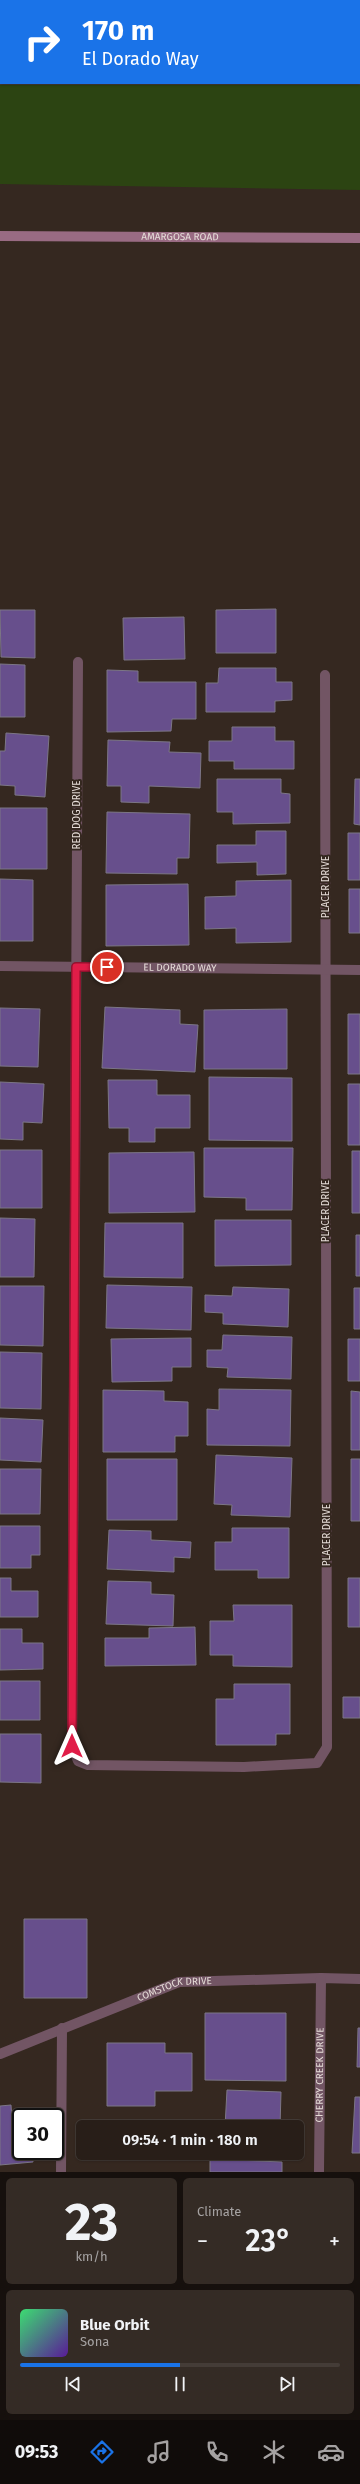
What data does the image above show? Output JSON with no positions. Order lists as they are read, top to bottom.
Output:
{
  "streets": {
    "main road": ["AMARGOSA ROAD"],
    "street": [
      "RED DOG DRIVE",
      "PLACER DRIVE",
      "EL DORADO WAY",
      "COMSTOCK DRIVE",
      "CHERRY CREEK DRIVE"
    ]
  },
  "crossings": [
    ["RED DOG DRIVE", "PLACER DRIVE"],
    ["RED DOG DRIVE", "EL DORADO WAY"],
    ["PLACER DRIVE", "EL DORADO WAY"],
    ["COMSTOCK DRIVE", "CHERRY CREEK DRIVE"]
  ],
  "page": {
    "turn": ["170 m", "El Dorado Way"],
    "limit": "30",
    "trip": "09:54 · 1 min · 180 m",
    "tile": [
      ["23", "km/h"],
      "Climate"
    ],
    "heat": ["−", "23°", "+"],
    "song": ["Blue Orbit", "Sona"],
    "tabs": "09:53"
  }
}
